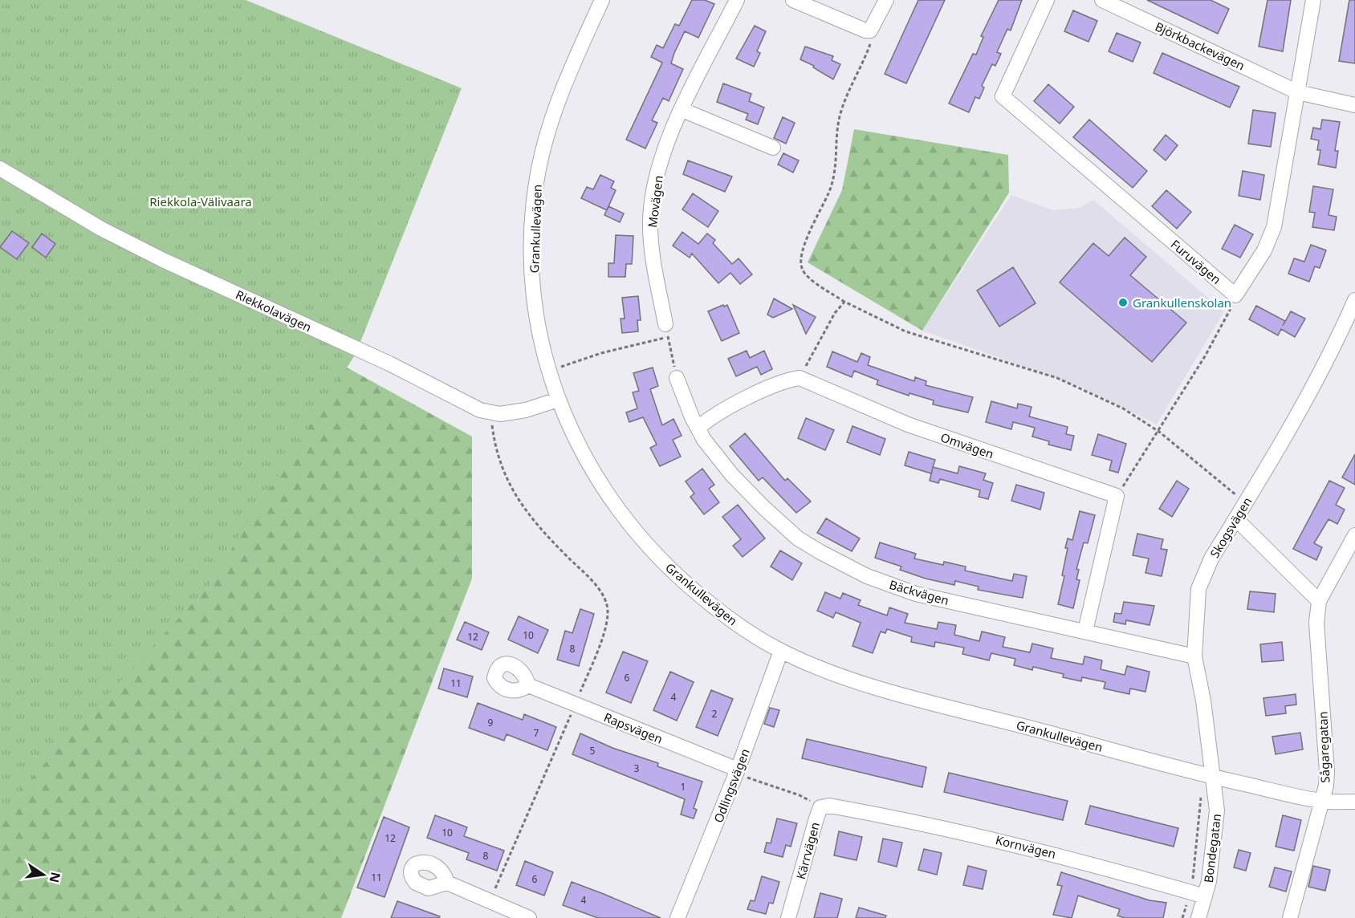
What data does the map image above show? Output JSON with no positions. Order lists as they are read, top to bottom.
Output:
{
  "streets": {
    "street": [
      "Björkbackevägen",
      "Movägen",
      "Grankullevägen",
      "Furuvägen",
      "Riekkolavägen",
      "Omvägen",
      "Skogsvägen",
      "Bäckvägen",
      "Rapsvägen",
      "Sågaregatan",
      "Odlingsvägen",
      "Kornvägen",
      "Bondegatan",
      "Kärrvägen"
    ]
  },
  "crossings": [
    ["Grankullevägen", "Riekkolavägen"],
    ["Grankullevägen", "Skogsvägen"],
    ["Grankullevägen", "Sågaregatan"],
    ["Grankullevägen", "Odlingsvägen"],
    ["Grankullevägen", "Bondegatan"],
    ["Skogsvägen", "Bäckvägen"],
    ["Skogsvägen", "Bondegatan"],
    ["Rapsvägen", "Odlingsvägen"],
    ["Kornvägen", "Bondegatan"],
    ["Kornvägen", "Kärrvägen"]
  ],
  "parks": ["Riekkola-Välivaara"],
  "places": ["Grankullenskolan"],
  "house_numbers": [
    "10",
    "12",
    "8",
    "6",
    "11",
    "4",
    "2",
    "9",
    "7",
    "5",
    "3",
    "1",
    "10",
    "12",
    "8",
    "11",
    "6",
    "4"
  ],
  "north": "right"
}
